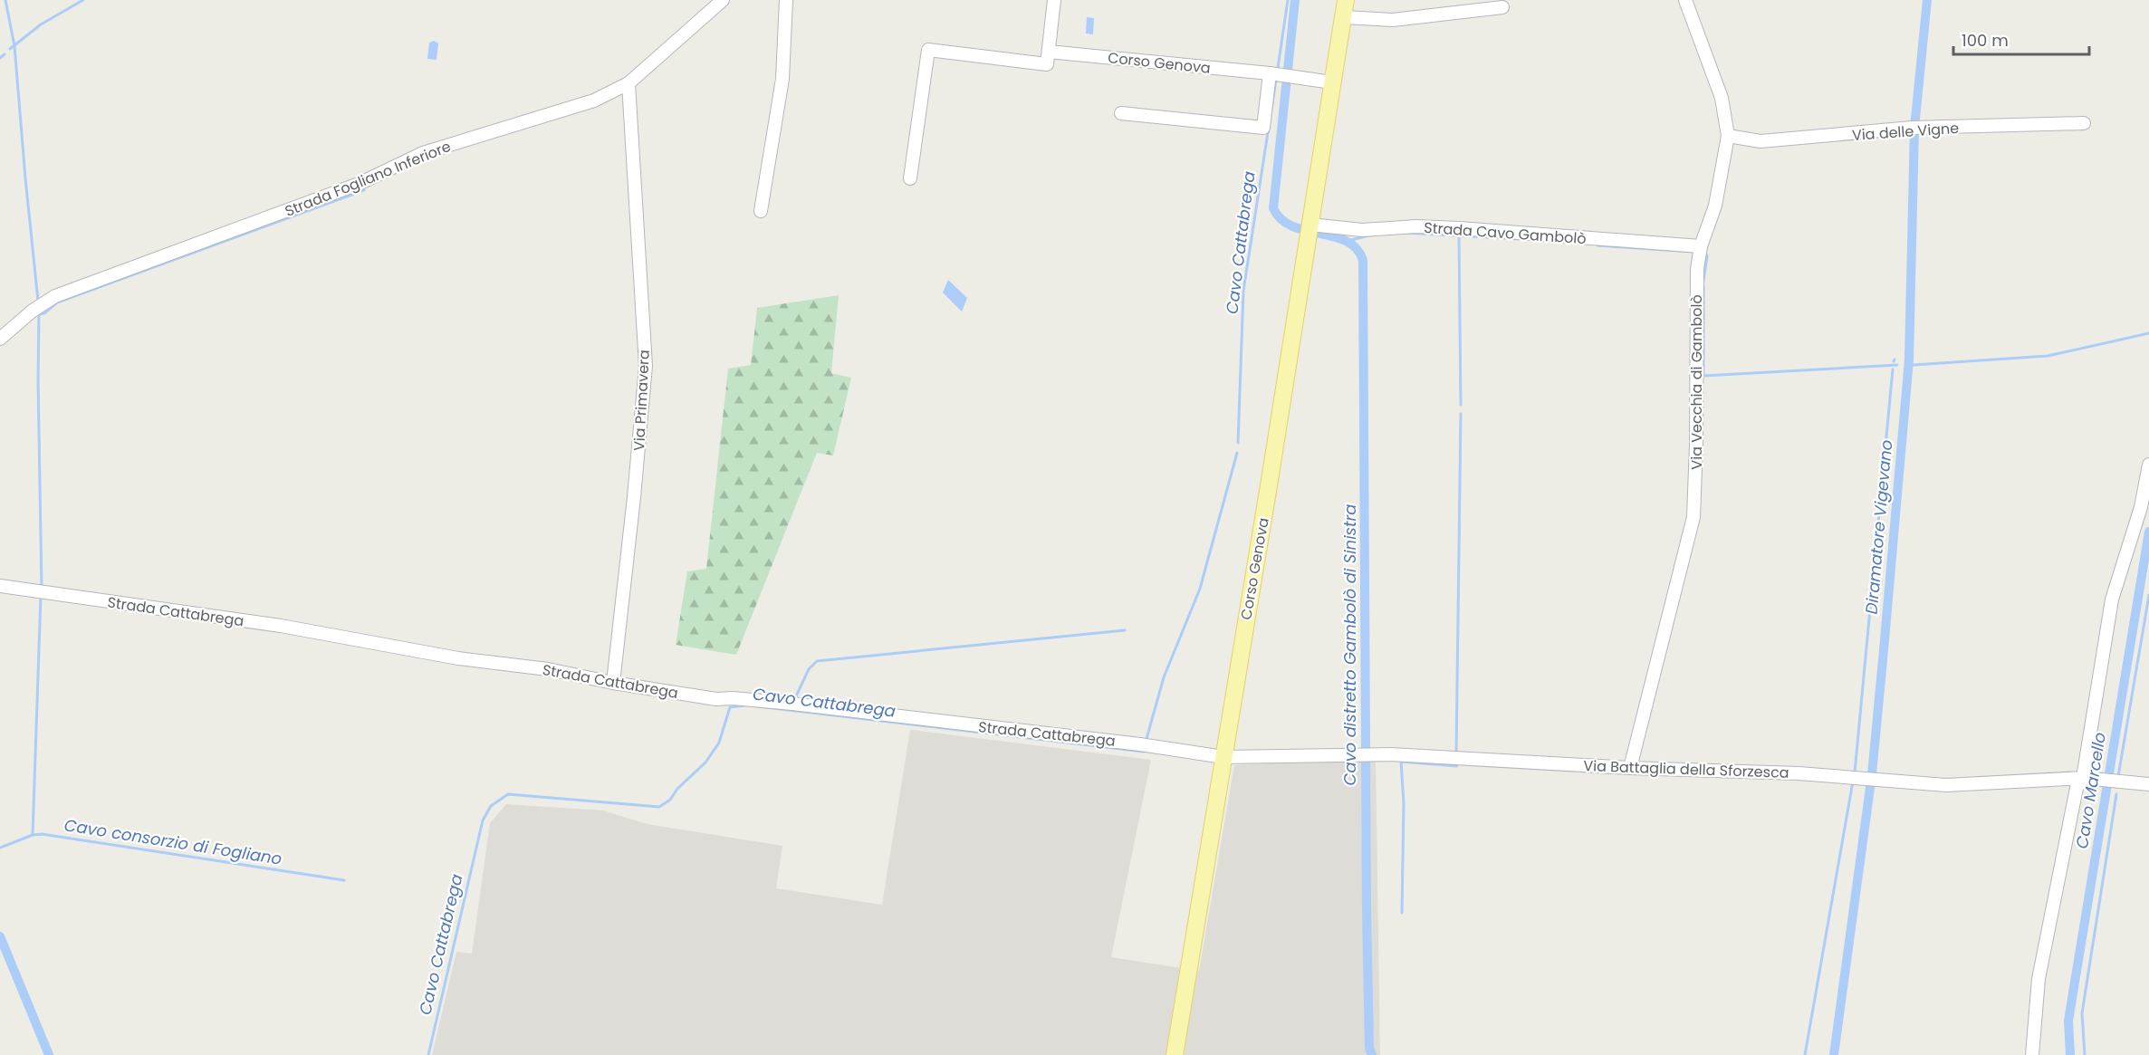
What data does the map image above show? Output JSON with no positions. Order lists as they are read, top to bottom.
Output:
{
  "streets": {
    "main road": ["Corso Genova"],
    "street": [
      "Via delle Vigne",
      "Strada Fogliano Inferiore",
      "Strada Cavo Gambolò",
      "Via Vecchia di Gambolò",
      "Via Primavera",
      "Strada Cattabrega",
      "Via Battaglia della Sforzesca"
    ]
  },
  "crossings": [
    ["Corso Genova", "Strada Cavo Gambolò"],
    ["Corso Genova", "Strada Cattabrega"],
    ["Corso Genova", "Via Battaglia della Sforzesca"],
    ["Via delle Vigne", "Via Vecchia di Gambolò"],
    ["Strada Fogliano Inferiore", "Via Primavera"],
    ["Strada Cavo Gambolò", "Via Vecchia di Gambolò"],
    ["Via Vecchia di Gambolò", "Via Battaglia della Sforzesca"],
    ["Via Primavera", "Strada Cattabrega"],
    ["Strada Cattabrega", "Via Battaglia della Sforzesca"]
  ],
  "water": [
    "Cavo Cattabrega",
    "Diramatore Vigevano",
    "Cavo distretto Gambolò di Sinistra",
    "Cavo Marcello",
    "Cavo consorzio di Fogliano"
  ],
  "scale_bar": "100 m"
}
